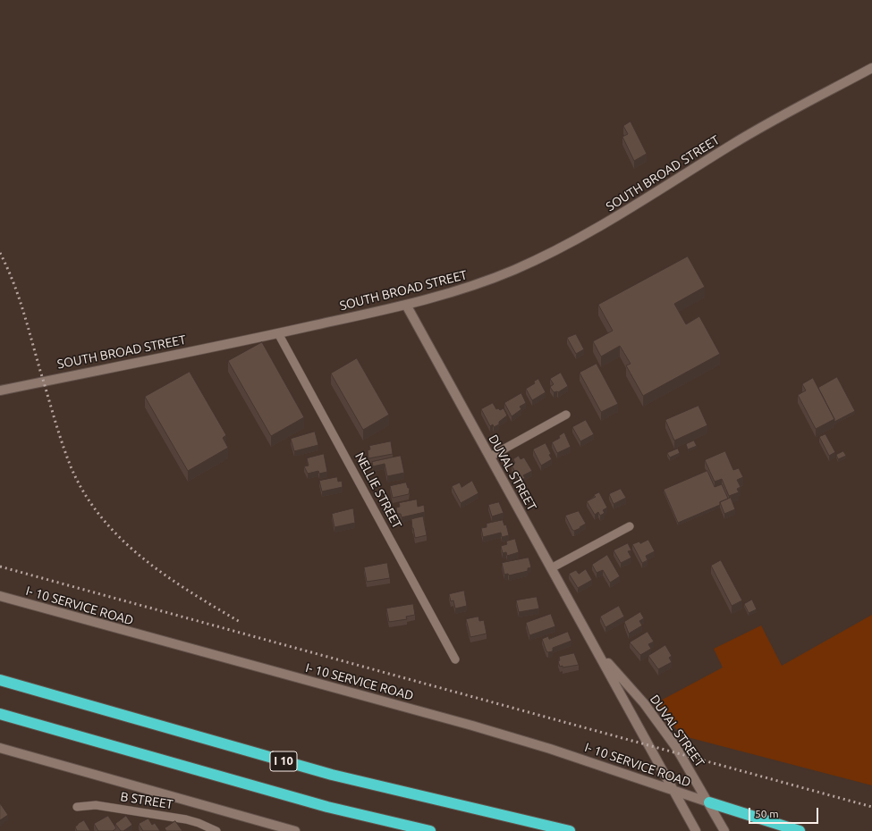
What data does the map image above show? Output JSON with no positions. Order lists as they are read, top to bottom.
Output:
{
  "streets": {
    "highway": ["I 10"],
    "street": [
      "SOUTH BROAD STREET",
      "DUVAL STREET",
      "NELLIE STREET",
      "I- 10 SERVICE ROAD",
      "B STREET"
    ]
  },
  "crossings": [
    ["SOUTH BROAD STREET", "DUVAL STREET"],
    ["SOUTH BROAD STREET", "NELLIE STREET"],
    ["DUVAL STREET", "I- 10 SERVICE ROAD"]
  ],
  "scale_bar": "50 m"
}
